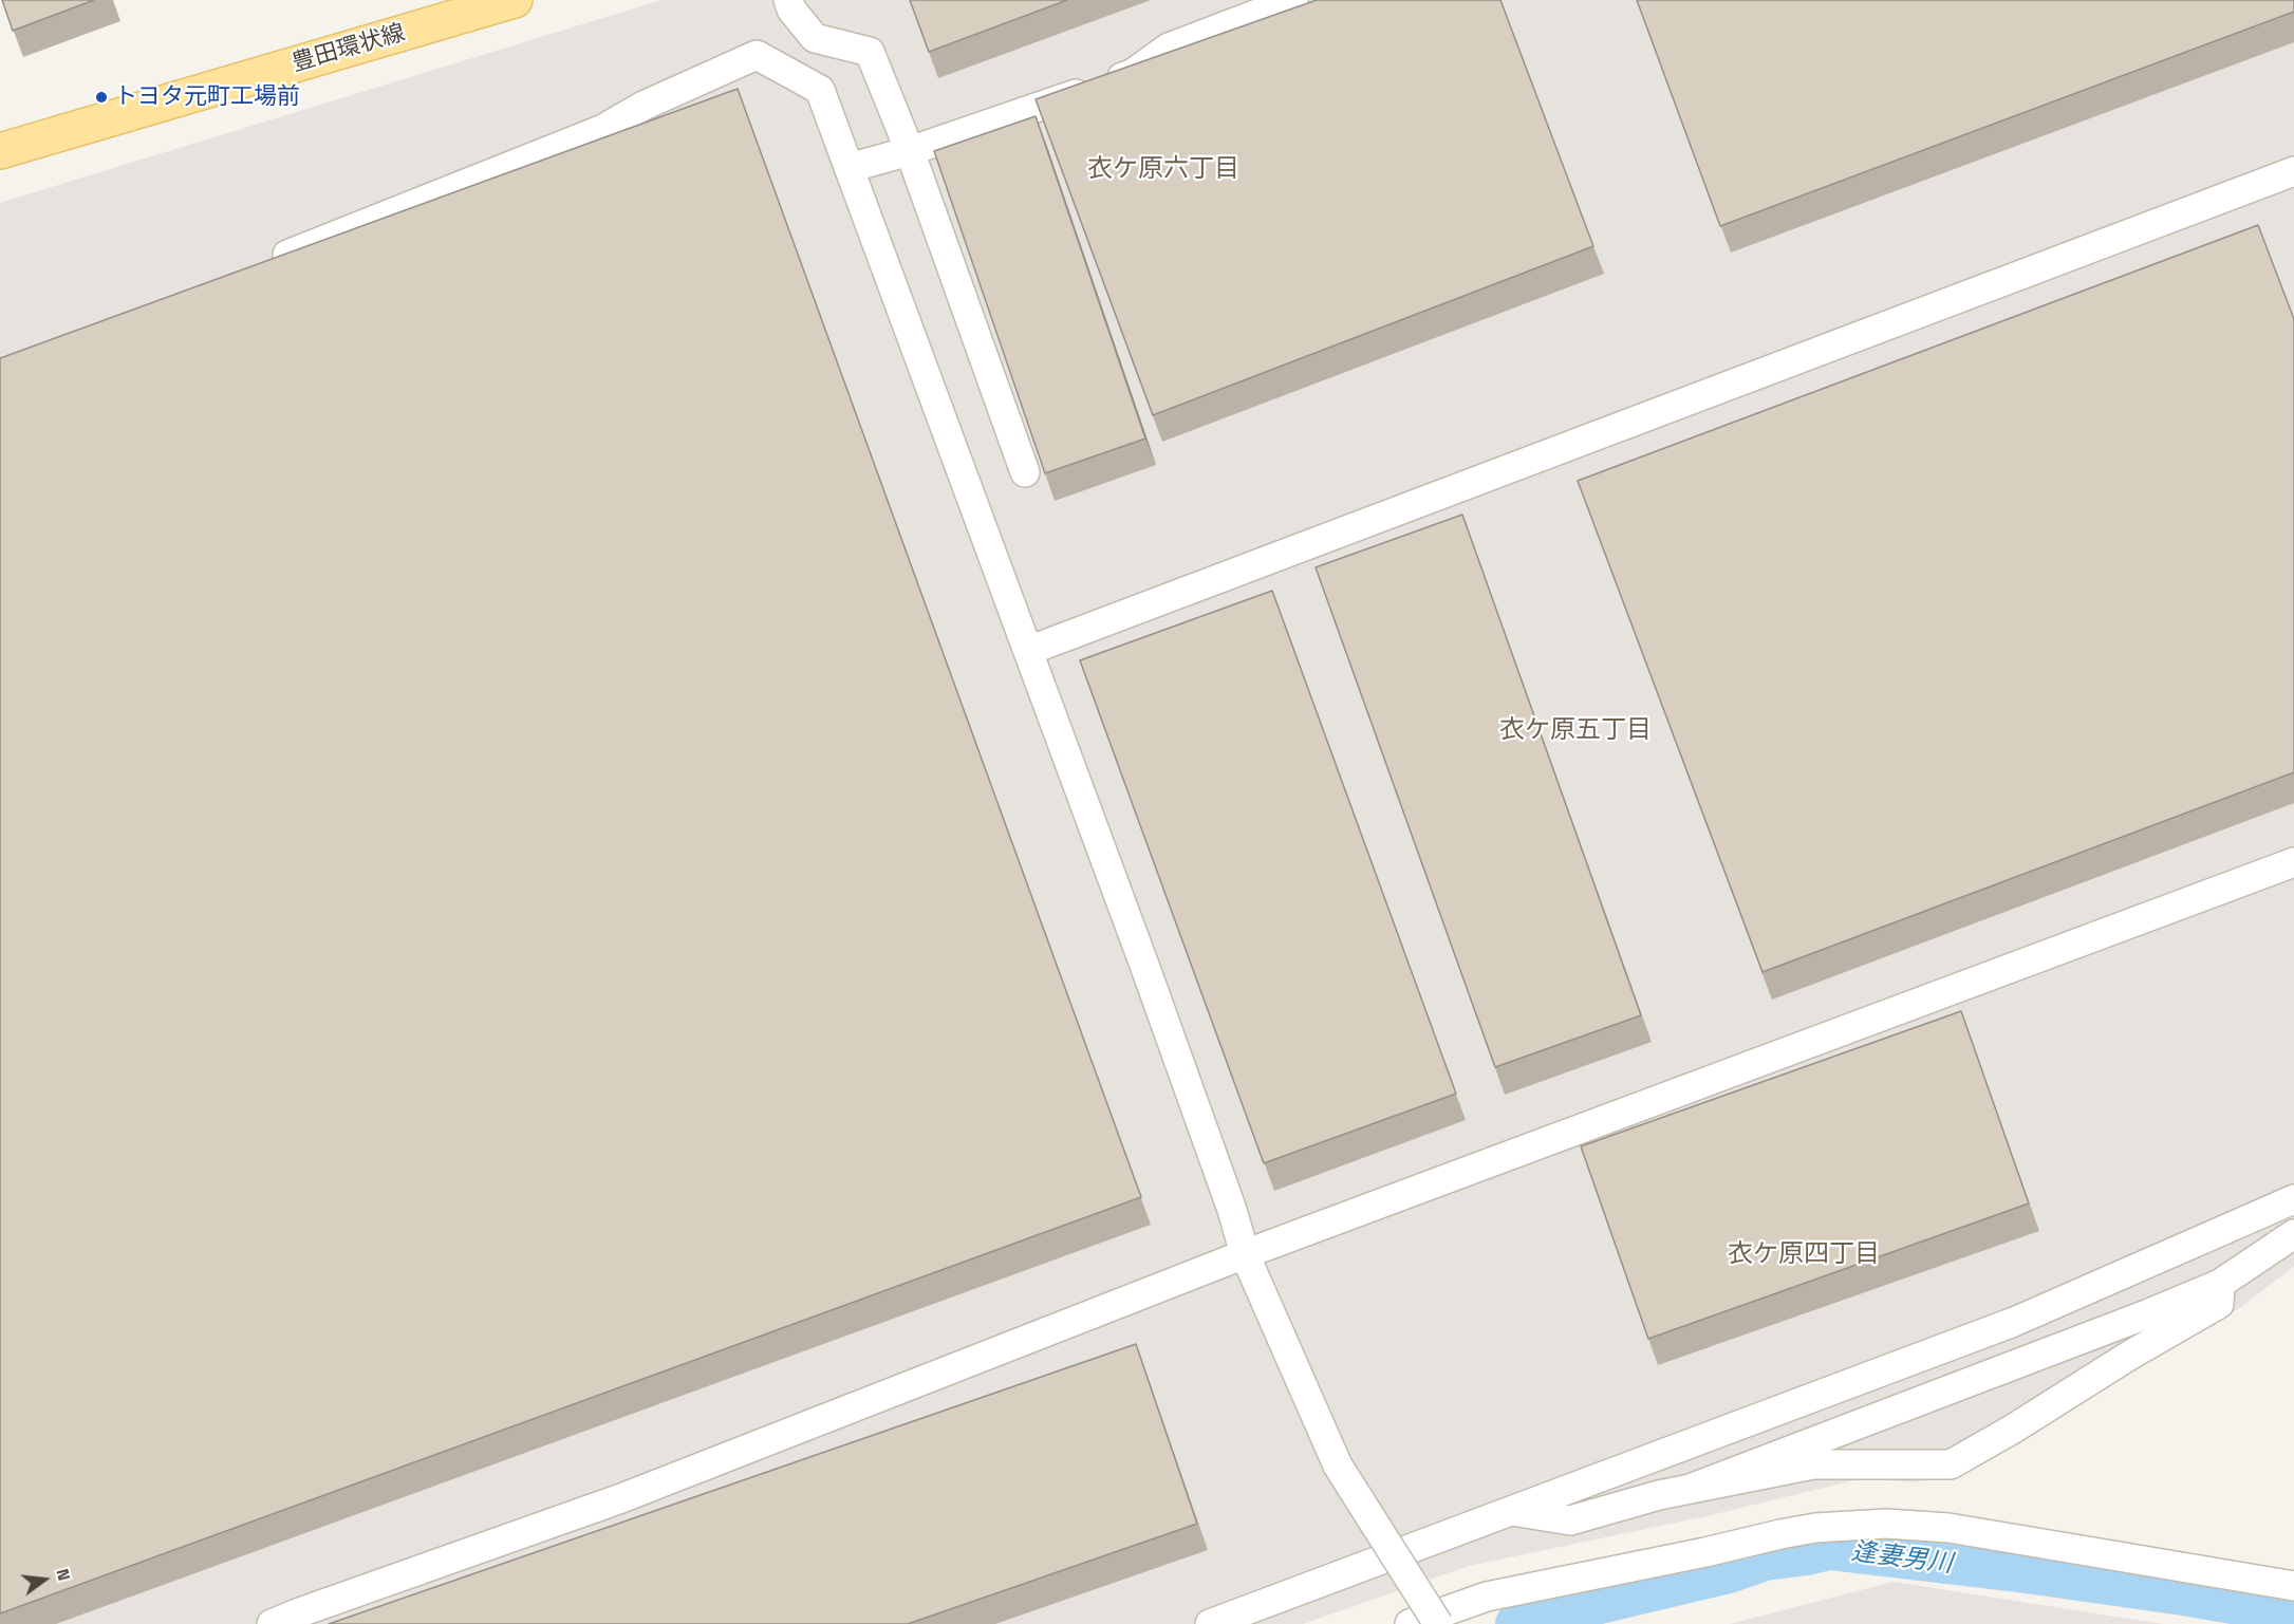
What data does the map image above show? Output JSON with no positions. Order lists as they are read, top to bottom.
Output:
{
  "streets": {
    "main road": ["豊田環状線"]
  },
  "districts": ["衣ケ原六丁目", "衣ケ原五丁目", "衣ケ原四丁目"],
  "water": ["逢妻男川"],
  "places": ["トヨタ元町工場前"],
  "north": "right"
}
